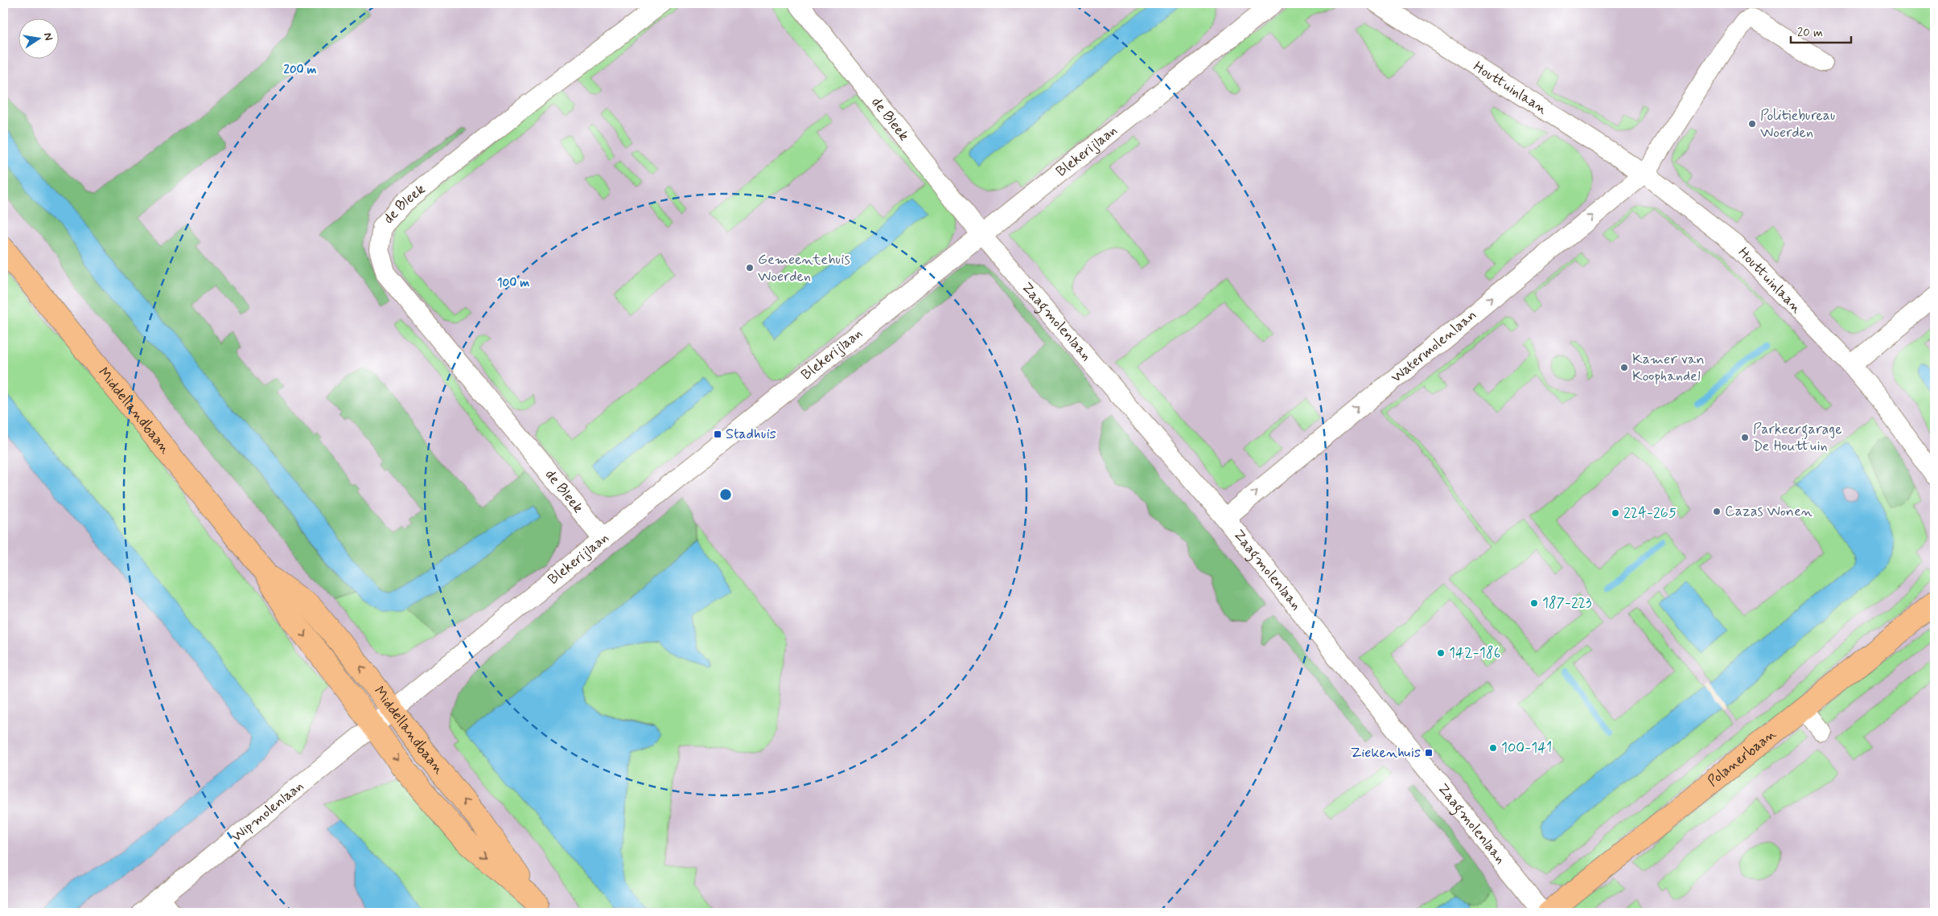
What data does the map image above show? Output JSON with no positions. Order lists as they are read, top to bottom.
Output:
{
  "streets": {
    "main road": ["Middellandbaan", "Polanerbaan"],
    "street": [
      "Houttuinlaan",
      "de Bleek",
      "Blekerijlaan",
      "Zaagmolenlaan",
      "Watermolenlaan",
      "Wipmolenlaan"
    ]
  },
  "crossings": [
    ["Houttuinlaan", "Watermolenlaan"],
    ["de Bleek", "Blekerijlaan"],
    ["de Bleek", "Zaagmolenlaan"],
    ["Blekerijlaan", "Zaagmolenlaan"],
    ["Blekerijlaan", "Middellandbaan"],
    ["Blekerijlaan", "Wipmolenlaan"],
    ["Zaagmolenlaan", "Watermolenlaan"],
    ["Middellandbaan", "Wipmolenlaan"]
  ],
  "one_way": ["Watermolenlaan"],
  "places": {
    "other": [
      "Politiebureau Woerden",
      "Gemeentehuis Woerden",
      "Kamer van Koophandel",
      "Parkeergarage De Houttuin",
      "Cazas Wonen",
      "224-265",
      "187-223",
      "142-186",
      "100-141"
    ],
    "transit": ["Stadhuis", "Ziekenhuis"]
  },
  "scale_bar": "20 m",
  "north": "right",
  "rings": ["200 m", "100 m"]
}
